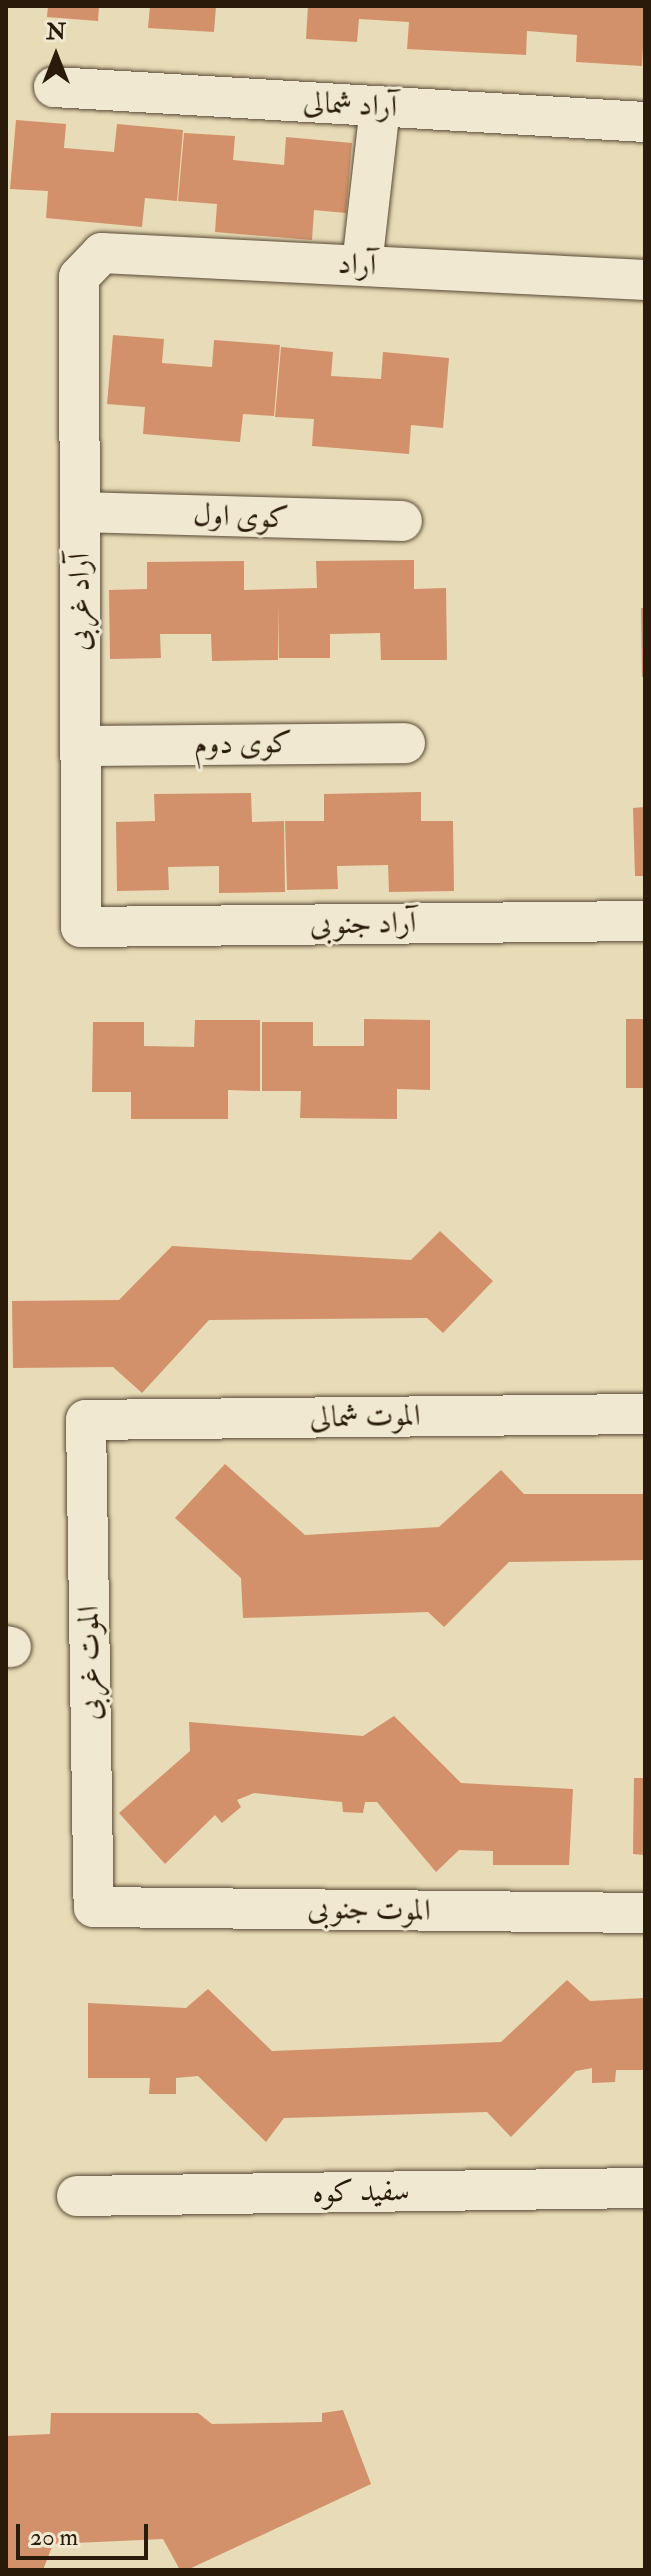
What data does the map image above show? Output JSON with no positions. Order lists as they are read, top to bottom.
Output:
{
  "streets": {
    "street": [
      "آراد شمالی",
      "آراد",
      "کوی اول",
      "آراد غربی",
      "کوی دوم",
      "آراد جنوبی",
      "الموت شمالی",
      "الموت غربی",
      "الموت جنوبی",
      "سفید کوه"
    ]
  },
  "crossings": [
    ["آراد", "آراد غربی"],
    ["کوی اول", "آراد غربی"],
    ["آراد غربی", "کوی دوم"],
    ["آراد غربی", "آراد جنوبی"],
    ["الموت شمالی", "الموت غربی"],
    ["الموت غربی", "الموت جنوبی"]
  ],
  "scale_bar": "20 m",
  "north": "top"
}
